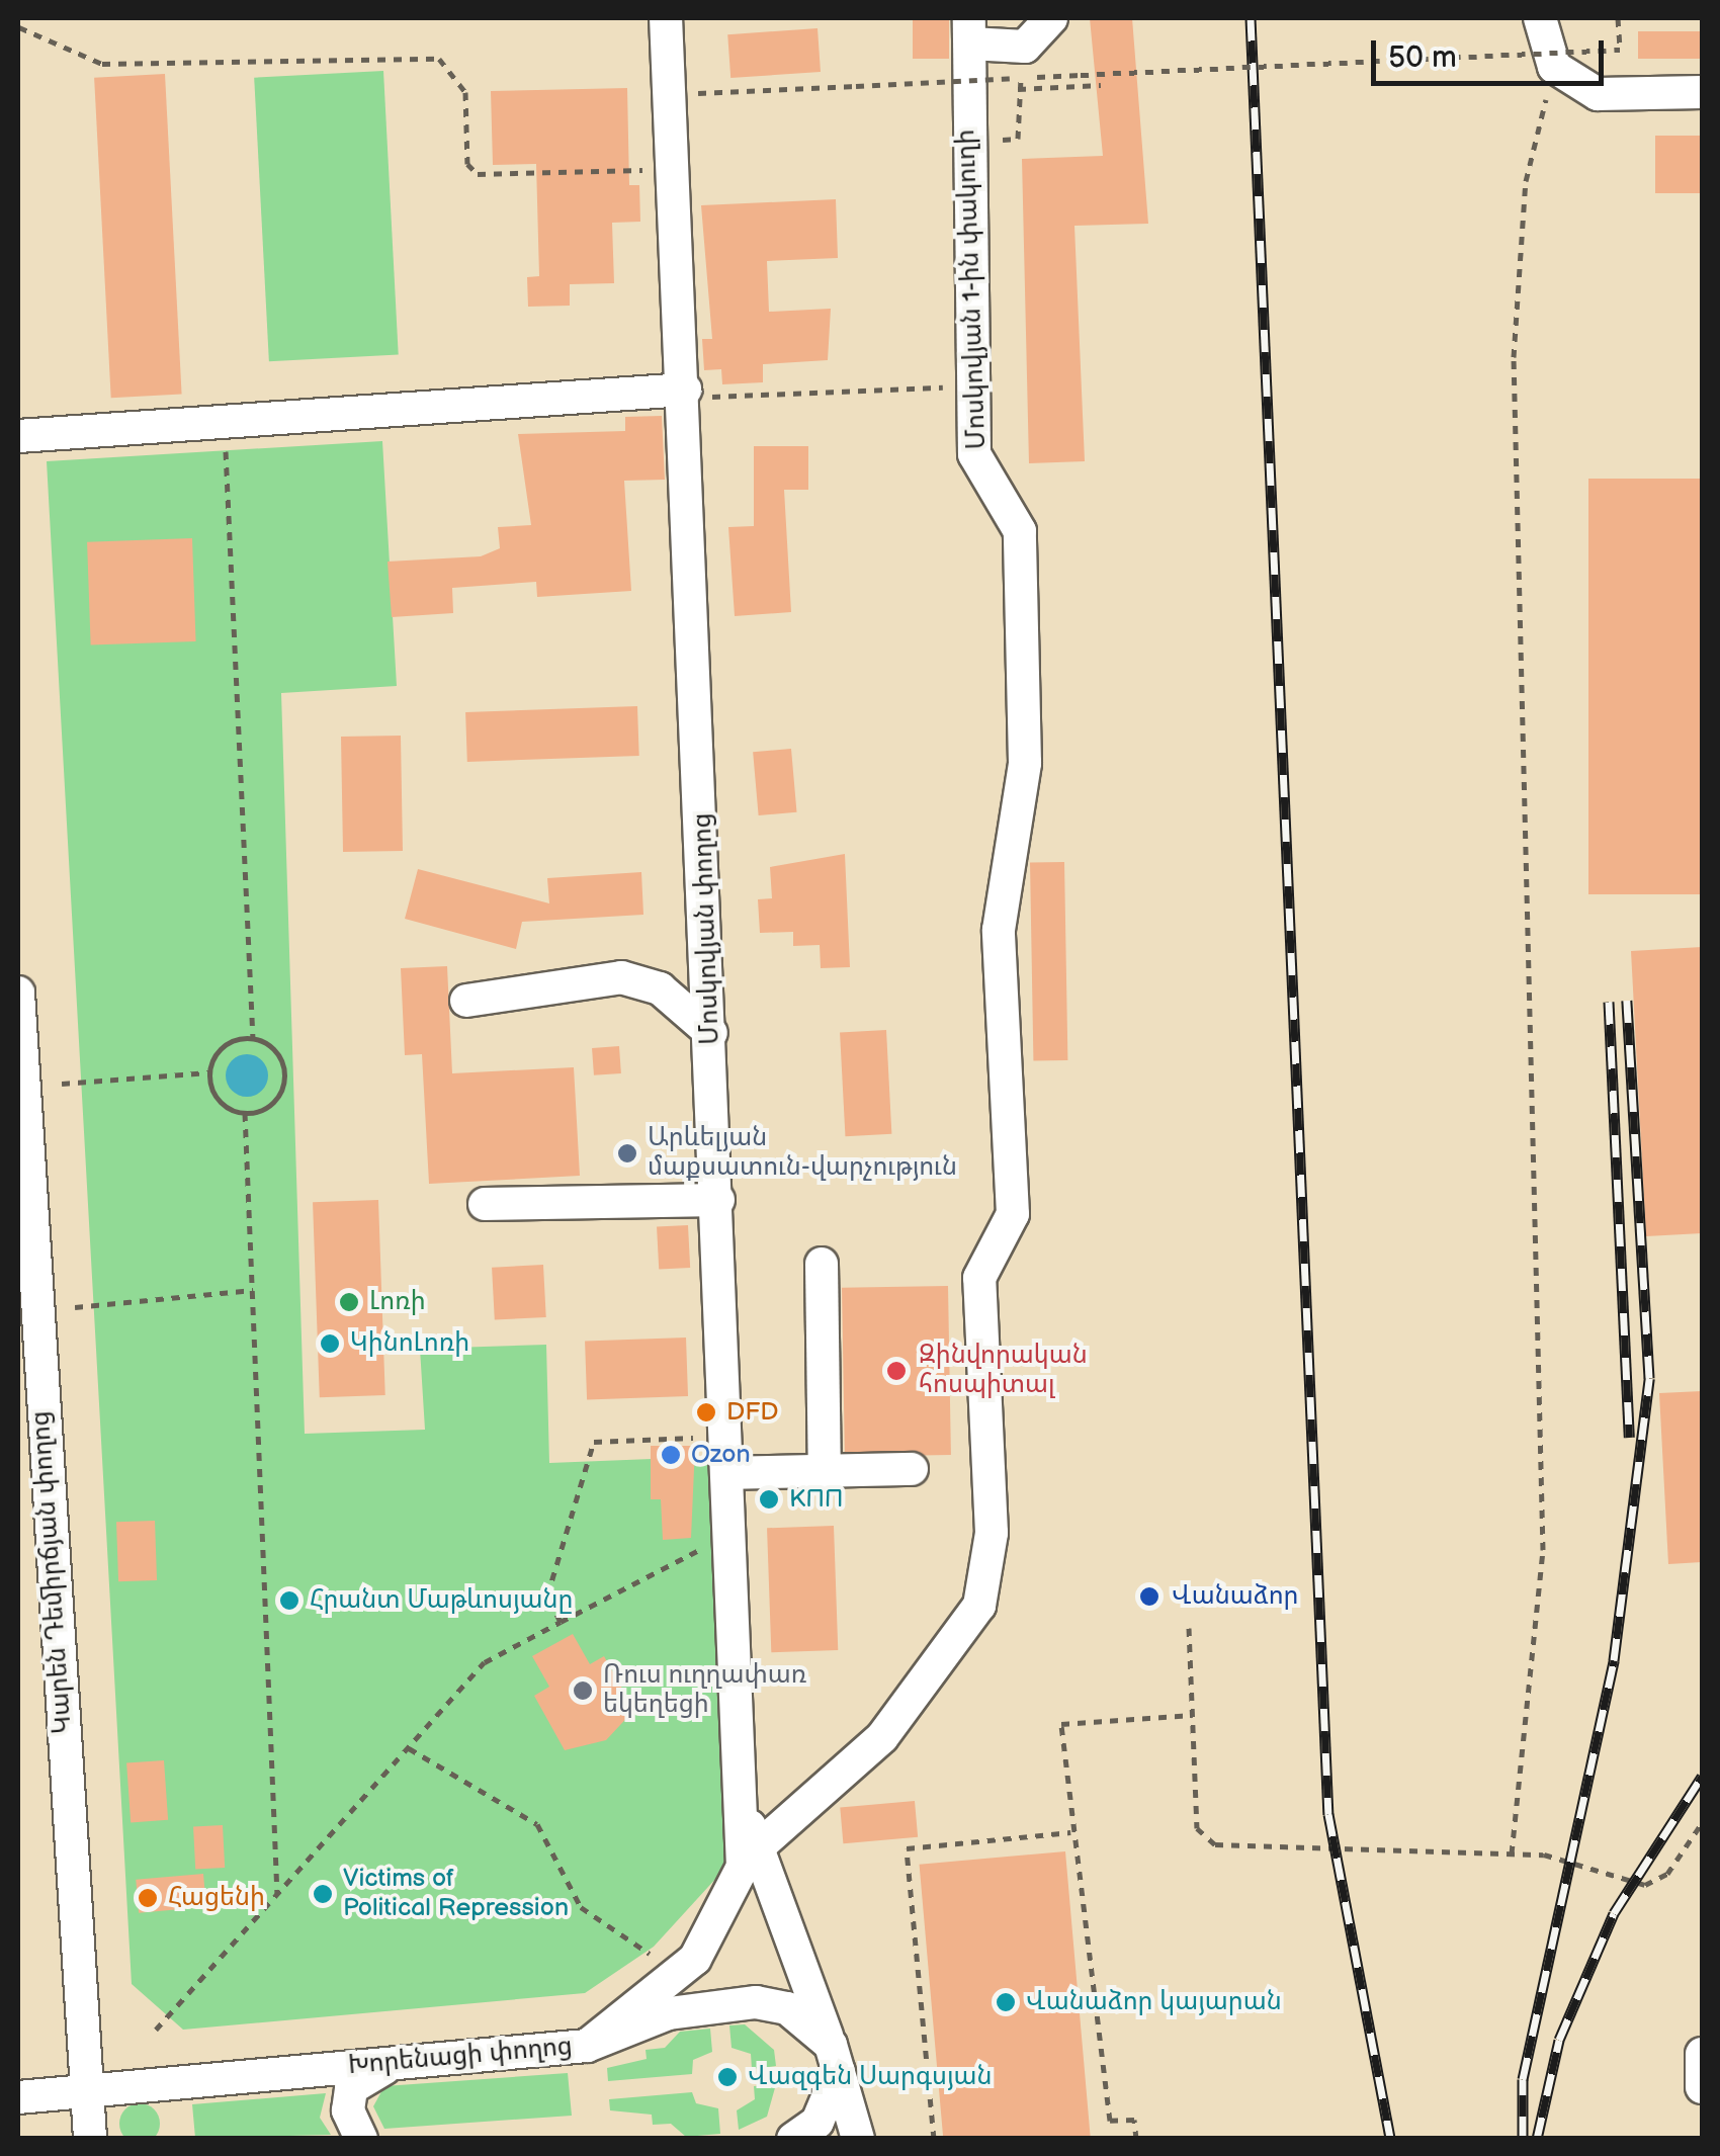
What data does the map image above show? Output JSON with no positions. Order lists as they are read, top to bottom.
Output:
{
  "streets": {
    "street": [
      "Մոսկովյան 1-ին փակուղի",
      "Մոսկովյան փողոց",
      "Կարեն Դեմիրճյան փողոց",
      "Խորենացի փողոց"
    ]
  },
  "crossings": [
    ["Մոսկովյան 1-ին փակուղի", "Մոսկովյան փողոց"],
    ["Կարեն Դեմիրճյան փողոց", "Խորենացի փողոց"]
  ],
  "places": [
    "Արևելյան մաքսատուն-վարչություն",
    "Լոռի",
    "ԿինոԼոռի",
    "Զինվորական հոսպիտալ",
    "DFD",
    "Ozon",
    "КПП",
    "Վանաձոր",
    "Հրանտ Մաթևոսյանը",
    "Ռուս ուղղափառ եկեղեցի",
    "Victims of Political Repression",
    "Հացենի",
    "Վանաձոր կայարան",
    "Վազգեն Սարգսյան"
  ],
  "scale_bar": "50 m"
}
